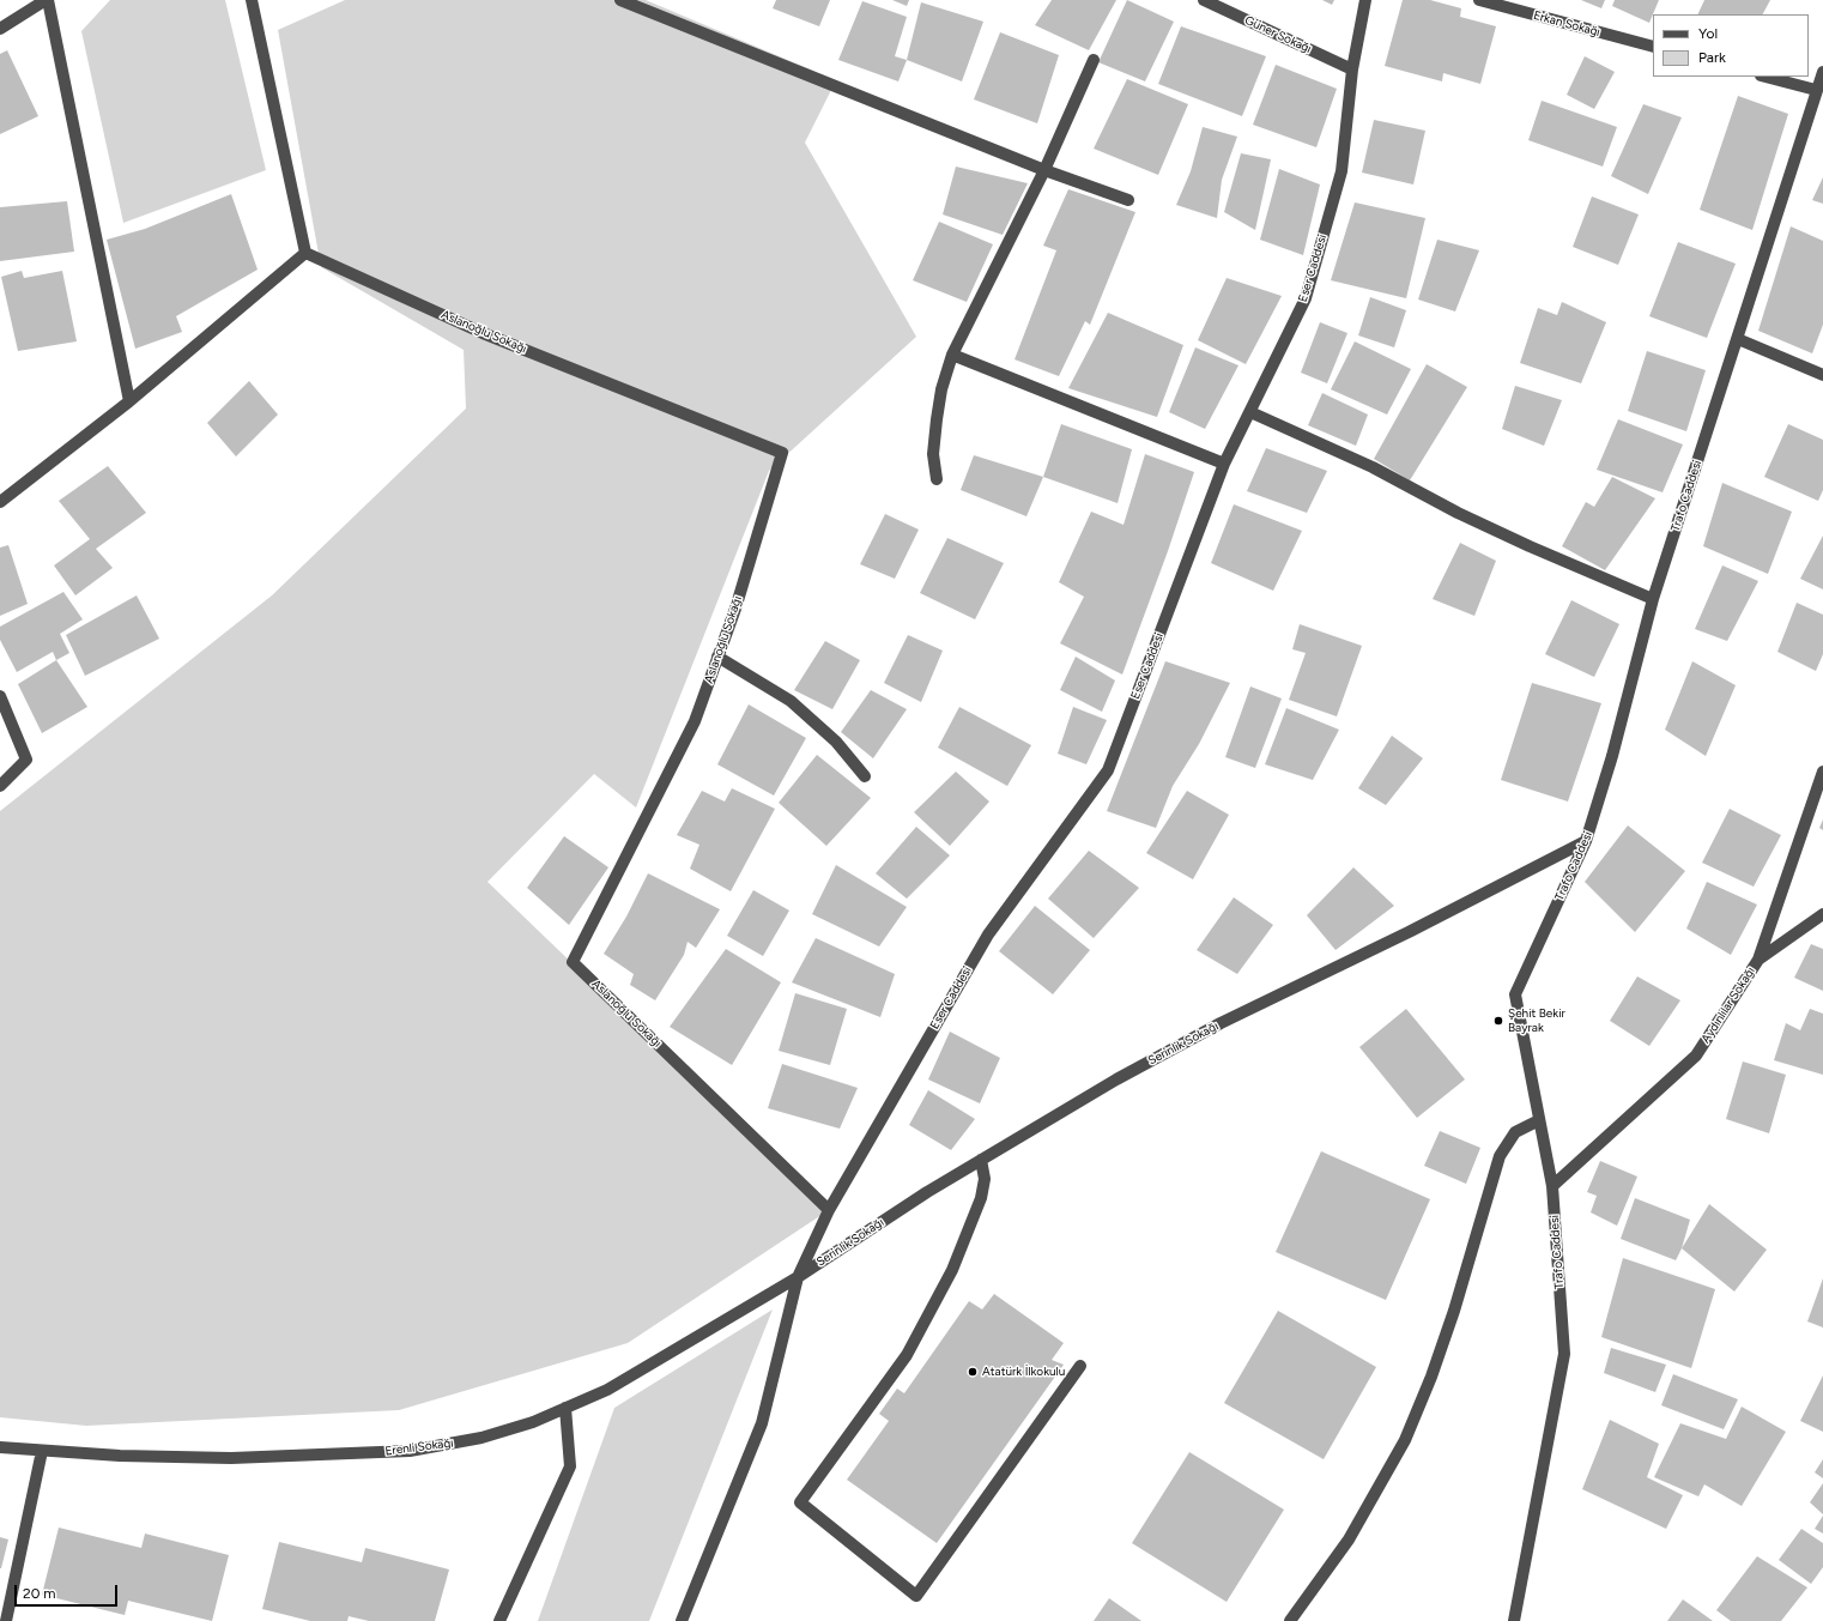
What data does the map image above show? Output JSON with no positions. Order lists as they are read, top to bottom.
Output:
{
  "streets": {
    "street": [
      "Erkan Sokağı",
      "Güner Sokağı",
      "Eser Caddesi",
      "Aslanoğlu Sokağı",
      "Trafo Caddesi",
      "Aydınlılar Sokağı",
      "Serinlik Sokağı",
      "Erenli Sokağı"
    ]
  },
  "crossings": [
    ["Güner Sokağı", "Eser Caddesi"],
    ["Eser Caddesi", "Aslanoğlu Sokağı"],
    ["Eser Caddesi", "Serinlik Sokağı"],
    ["Eser Caddesi", "Erenli Sokağı"],
    ["Trafo Caddesi", "Aydınlılar Sokağı"],
    ["Trafo Caddesi", "Serinlik Sokağı"],
    ["Serinlik Sokağı", "Erenli Sokağı"]
  ],
  "places": ["Şehit Bekir Bayrak", "Atatürk İlkokulu"],
  "legend": ["Yol", "Park"],
  "scale_bar": "20 m"
}
